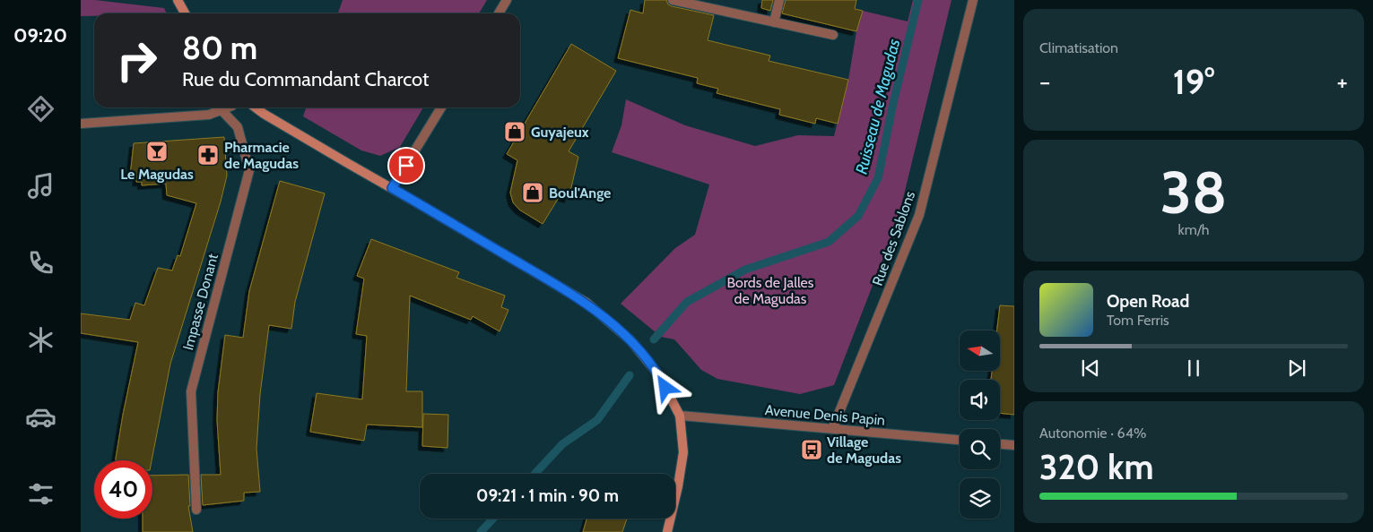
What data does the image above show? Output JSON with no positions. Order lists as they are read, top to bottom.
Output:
{
  "streets": {
    "street": ["Rue des Sablons", "Impasse Donant", "Avenue Denis Papin"]
  },
  "crossings": [
    ["Rue des Sablons", "Avenue Denis Papin"]
  ],
  "water": ["Ruisseau de Magudas"],
  "parks": ["Bords de Jalles de Magudas"],
  "places": {
    "shop": ["Guyajeux", "Boul'Ange"],
    "bar": ["Le Magudas"],
    "pharmacy": ["Pharmacie de Magudas"],
    "bus stop": ["Village de Magudas"]
  },
  "north": "left",
  "page": {
    "tabs": "09:20",
    "tile": [
      "Climatisation",
      ["38", "km/h"],
      ["Autonomie · 64%", "320 km"]
    ],
    "turn": ["80 m", "Rue du Commandant Charcot"],
    "heat": ["−", "19°", "+"],
    "song": ["Open Road", "Tom Ferris"],
    "limit": "40",
    "trip": "09:21 · 1 min · 90 m"
  }
}
